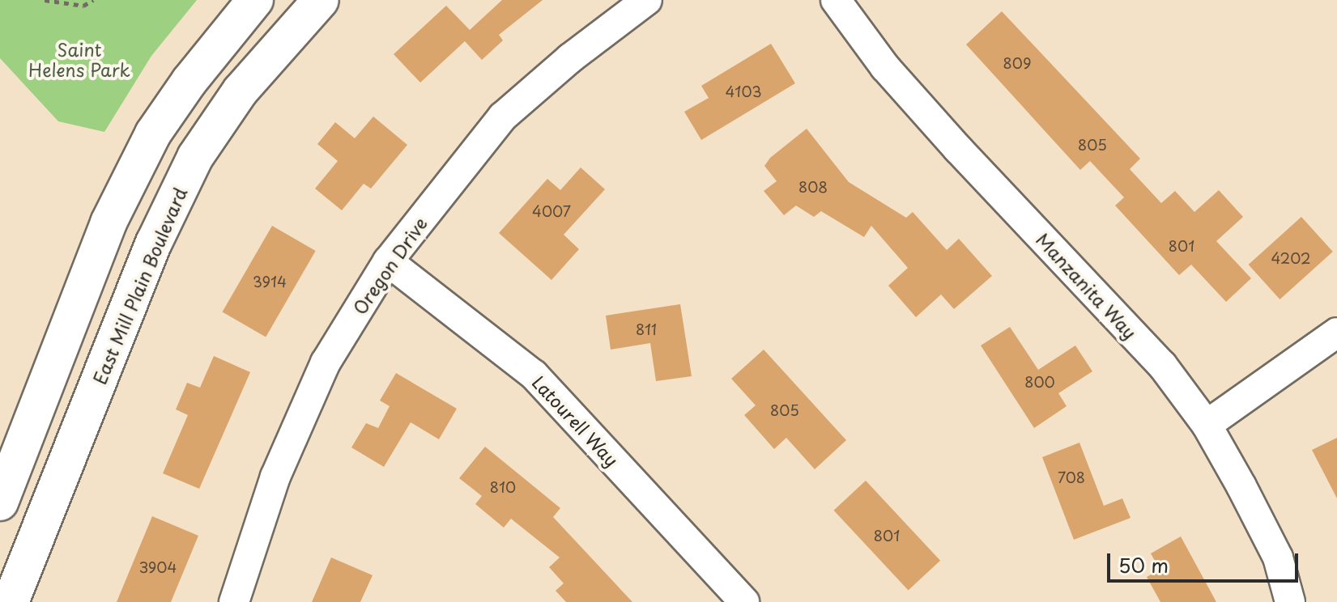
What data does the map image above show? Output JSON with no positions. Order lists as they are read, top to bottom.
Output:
{
  "streets": {
    "main road": ["East Mill Plain Boulevard"],
    "street": ["Oregon Drive", "Manzanita Way", "Latourell Way"]
  },
  "crossings": [
    ["Oregon Drive", "Latourell Way"]
  ],
  "parks": ["Saint Helens Park"],
  "house_numbers": [
    "809",
    "4103",
    "805",
    "808",
    "4007",
    "801",
    "4202",
    "3914",
    "811",
    "800",
    "805",
    "708",
    "810",
    "801",
    "3904"
  ],
  "scale_bar": "50 m"
}
